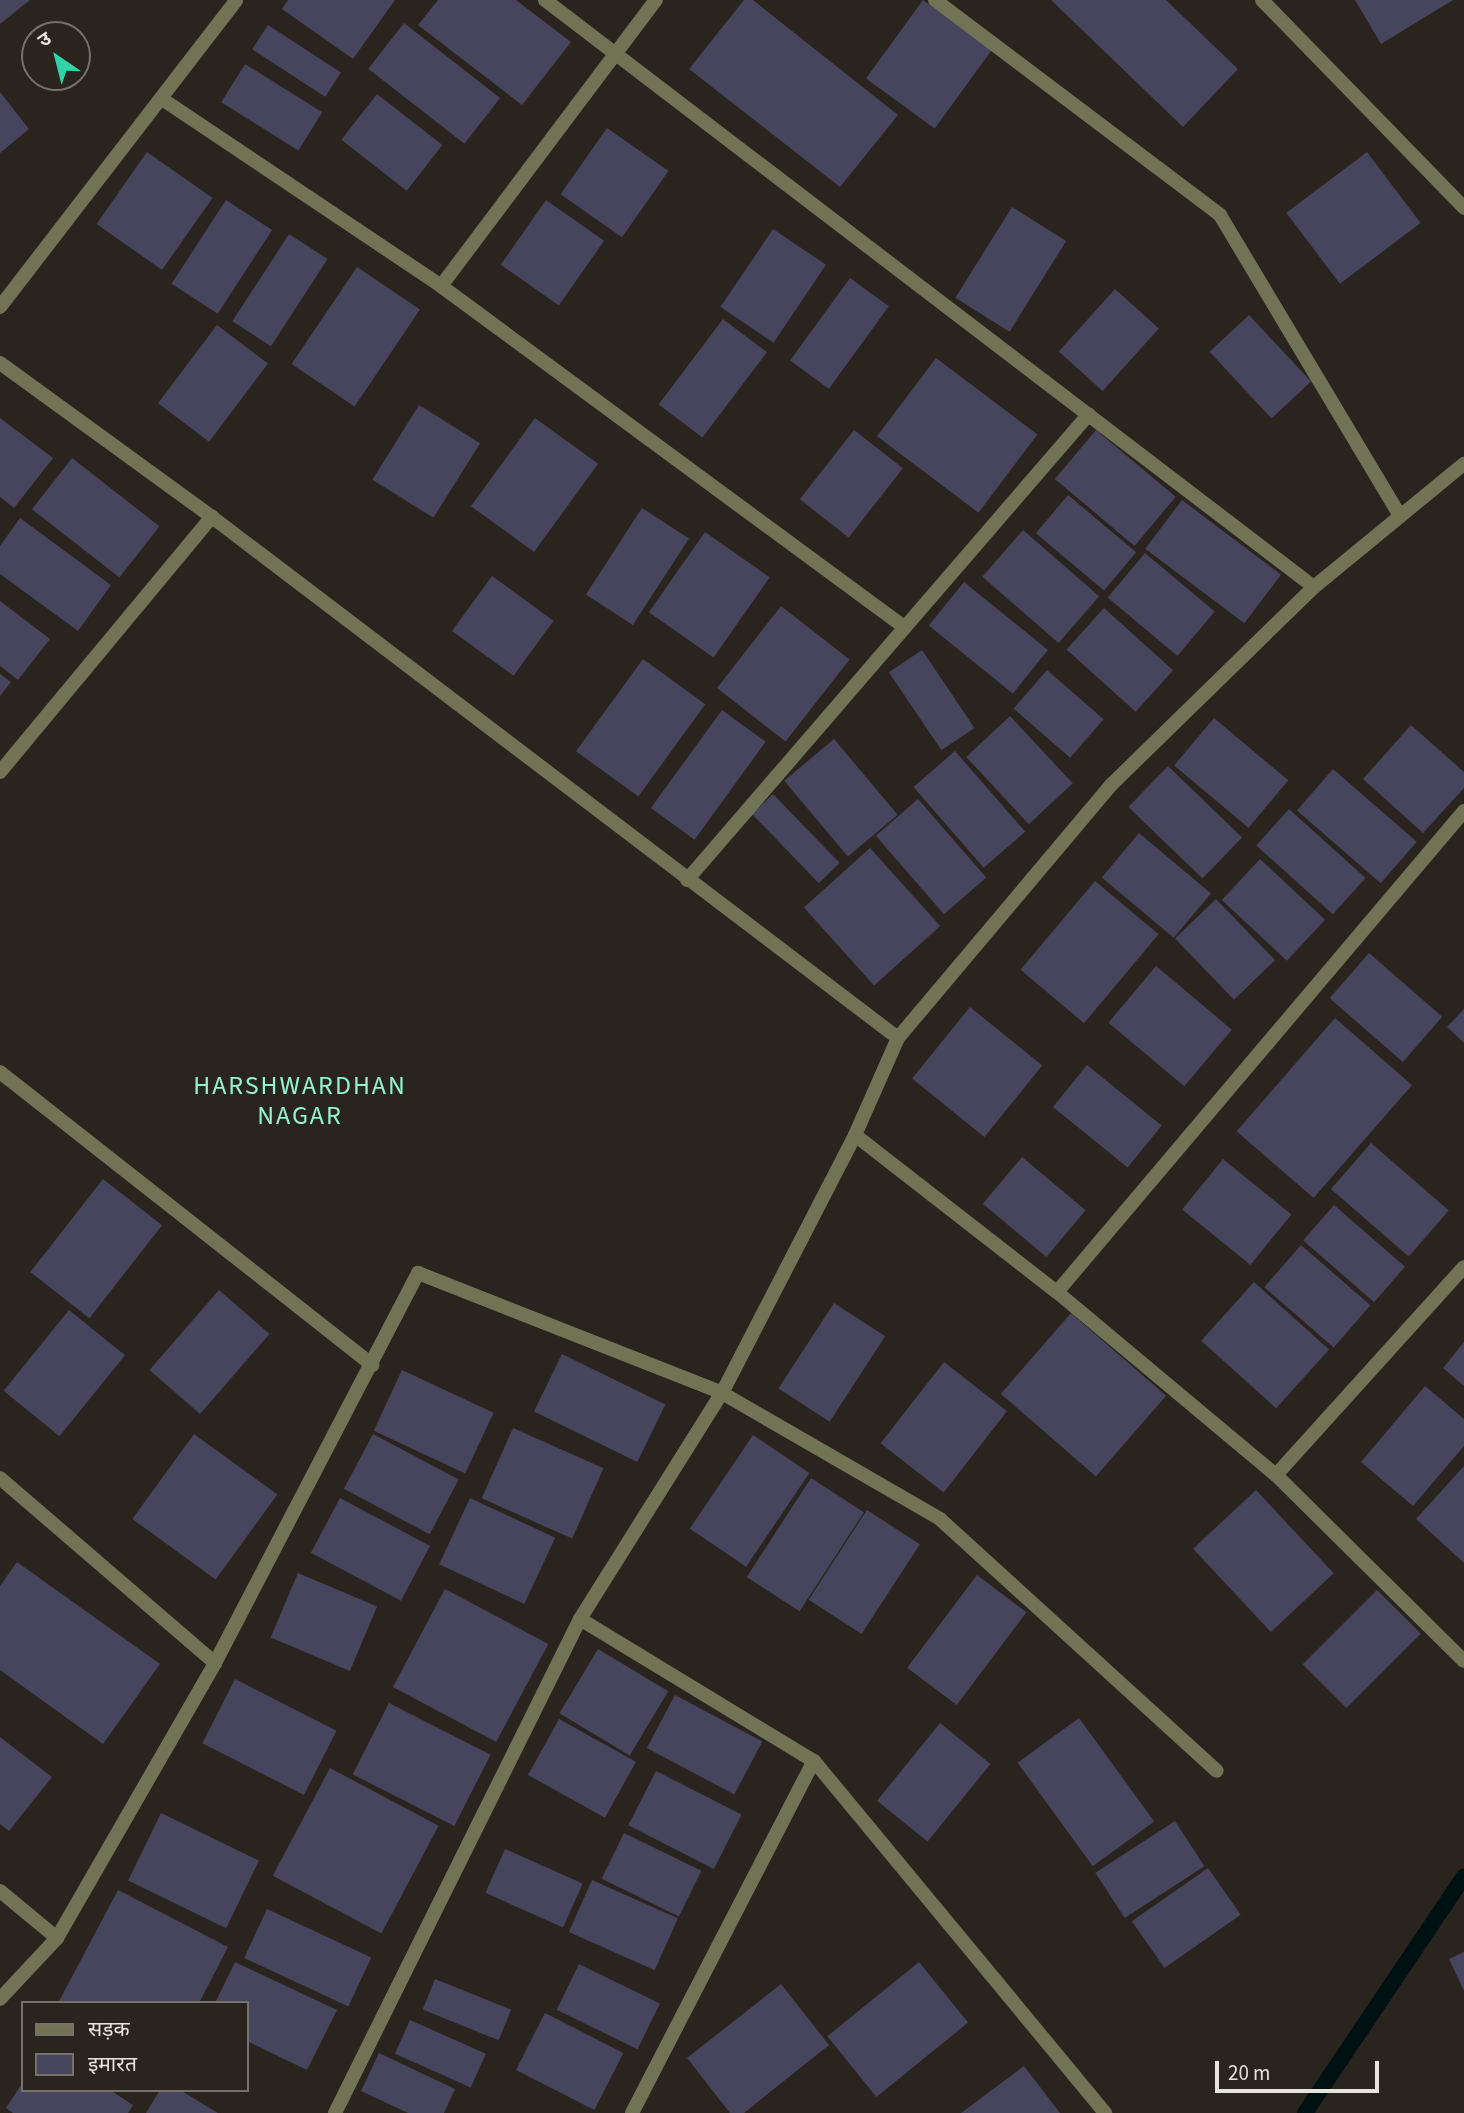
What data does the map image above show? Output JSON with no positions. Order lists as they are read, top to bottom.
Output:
{
  "districts": ["HARSHWARDHAN NAGAR"],
  "legend": ["सड़क", "इमारत"],
  "scale_bar": "20 m",
  "north": "top left"
}
